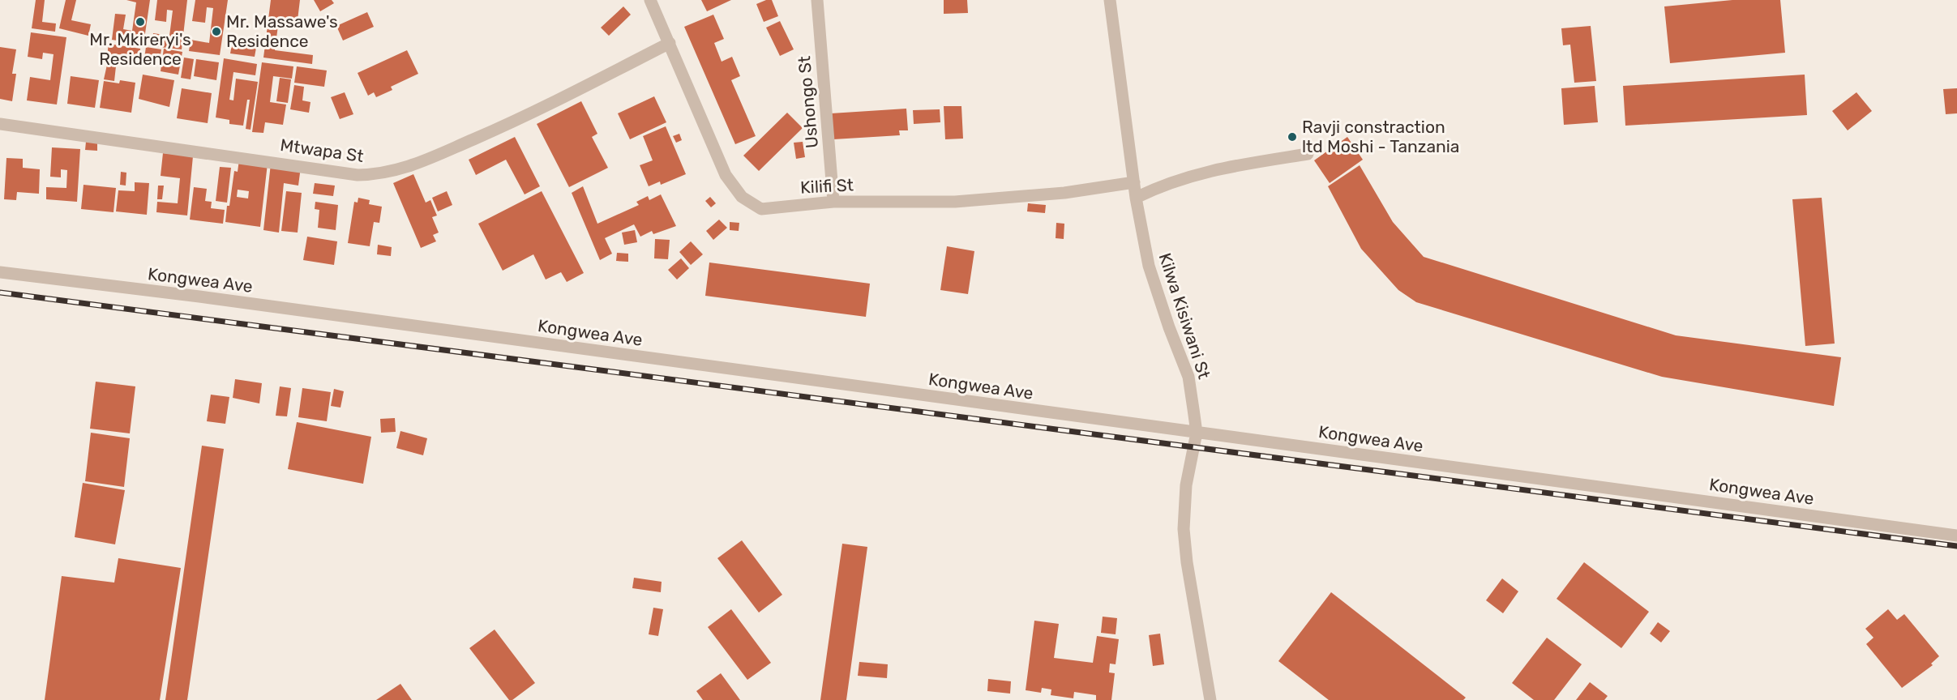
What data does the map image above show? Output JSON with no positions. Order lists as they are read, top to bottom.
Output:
{
  "streets": {
    "street": [
      "Ushongo St",
      "Mtwapa St",
      "Kilifi St",
      "Kongwea Ave",
      "Kilwa Kisiwani St"
    ]
  },
  "crossings": [
    ["Ushongo St", "Kilifi St"],
    ["Mtwapa St", "Kilifi St"],
    ["Kilifi St", "Kilwa Kisiwani St"],
    ["Kongwea Ave", "Kilwa Kisiwani St"]
  ],
  "places": ["Mr. Mkireryi's Residence", "Mr. Massawe's Residence", "Ravji constraction ltd Moshi - Tanzania"]
}
